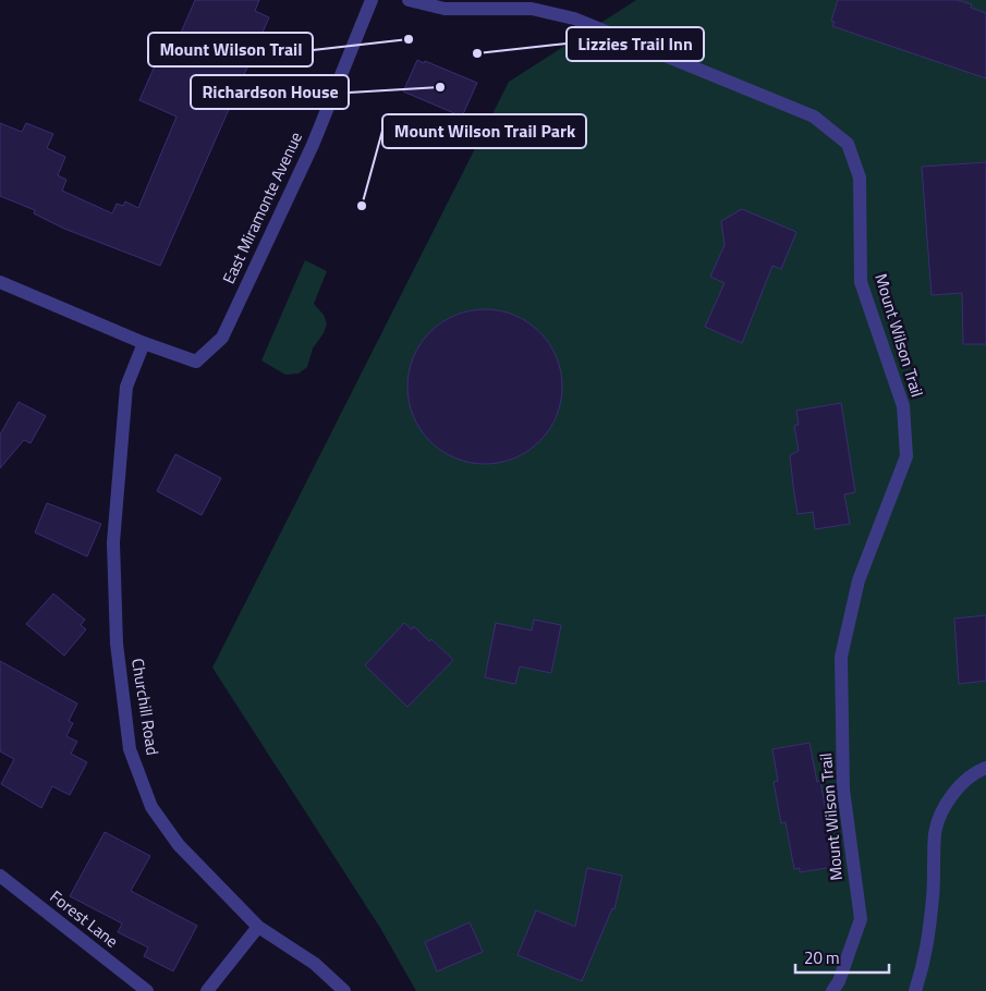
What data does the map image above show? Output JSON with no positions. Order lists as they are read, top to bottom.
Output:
{
  "streets": {
    "street": [
      "East Miramonte Avenue",
      "Mount Wilson Trail",
      "Churchill Road",
      "Forest Lane"
    ]
  },
  "crossings": [
    ["East Miramonte Avenue", "Churchill Road"]
  ],
  "places": [
    "Mount Wilson Trail",
    "Lizzies Trail Inn",
    "Richardson House",
    "Mount Wilson Trail Park"
  ],
  "scale_bar": "20 m"
}
